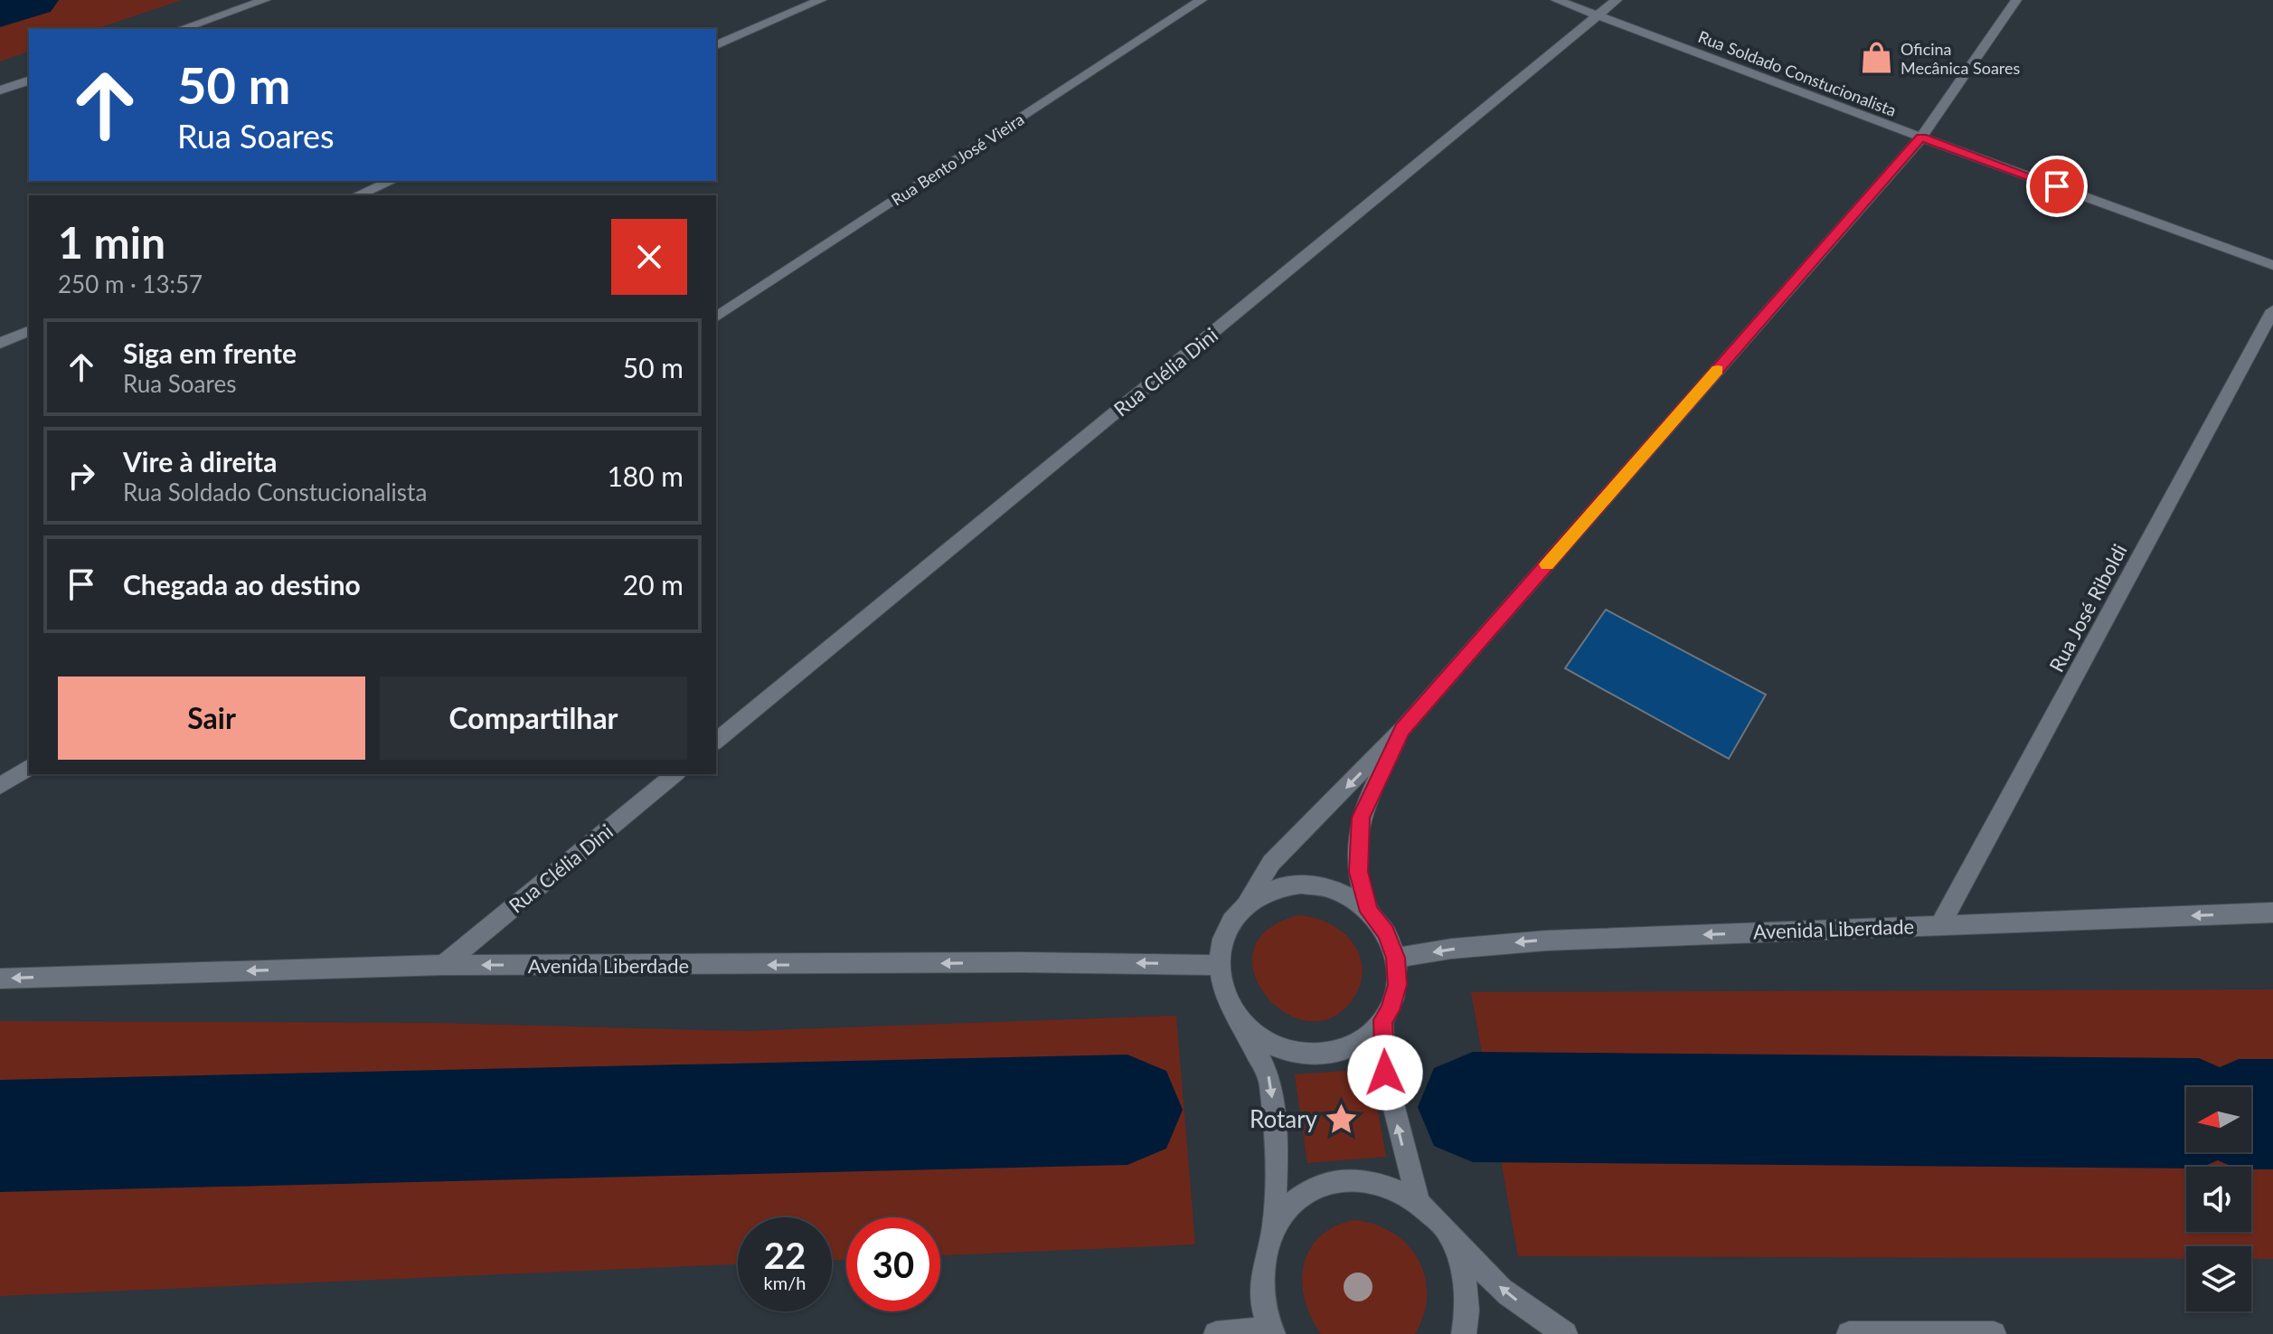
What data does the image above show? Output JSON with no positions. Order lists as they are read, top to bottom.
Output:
{
  "streets": {
    "street": [
      "Rua Soldado Constucionalista",
      "Rua Bento José Vieira",
      "Rua Clélia Dini",
      "Rua José Riboldi",
      "Avenida Liberdade"
    ]
  },
  "crossings": [
    ["Rua Soldado Constucionalista", "Rua Clélia Dini"],
    ["Rua Clélia Dini", "Avenida Liberdade"],
    ["Rua José Riboldi", "Avenida Liberdade"]
  ],
  "one_way": ["Avenida Liberdade"],
  "places": {
    "shop": ["Oficina Mecânica Soares"],
    "place": ["Rotary"]
  },
  "north": "left",
  "page": {
    "turn": ["50 m", "Rua Soares"],
    "heading": ["1 min", "250 m · 13:57"],
    "list": [
      {
        "name": "Siga em frente",
        "note": "Rua Soares",
        "value": "50 m"
      },
      {
        "name": "Vire à direita",
        "note": "Rua Soldado Constucionalista",
        "value": "180 m"
      },
      {
        "name": "Chegada ao destino",
        "value": "20 m"
      }
    ],
    "buttons": ["Sair", "Compartilhar"],
    "speed": "22 km/h",
    "limit": "30"
  }
}
